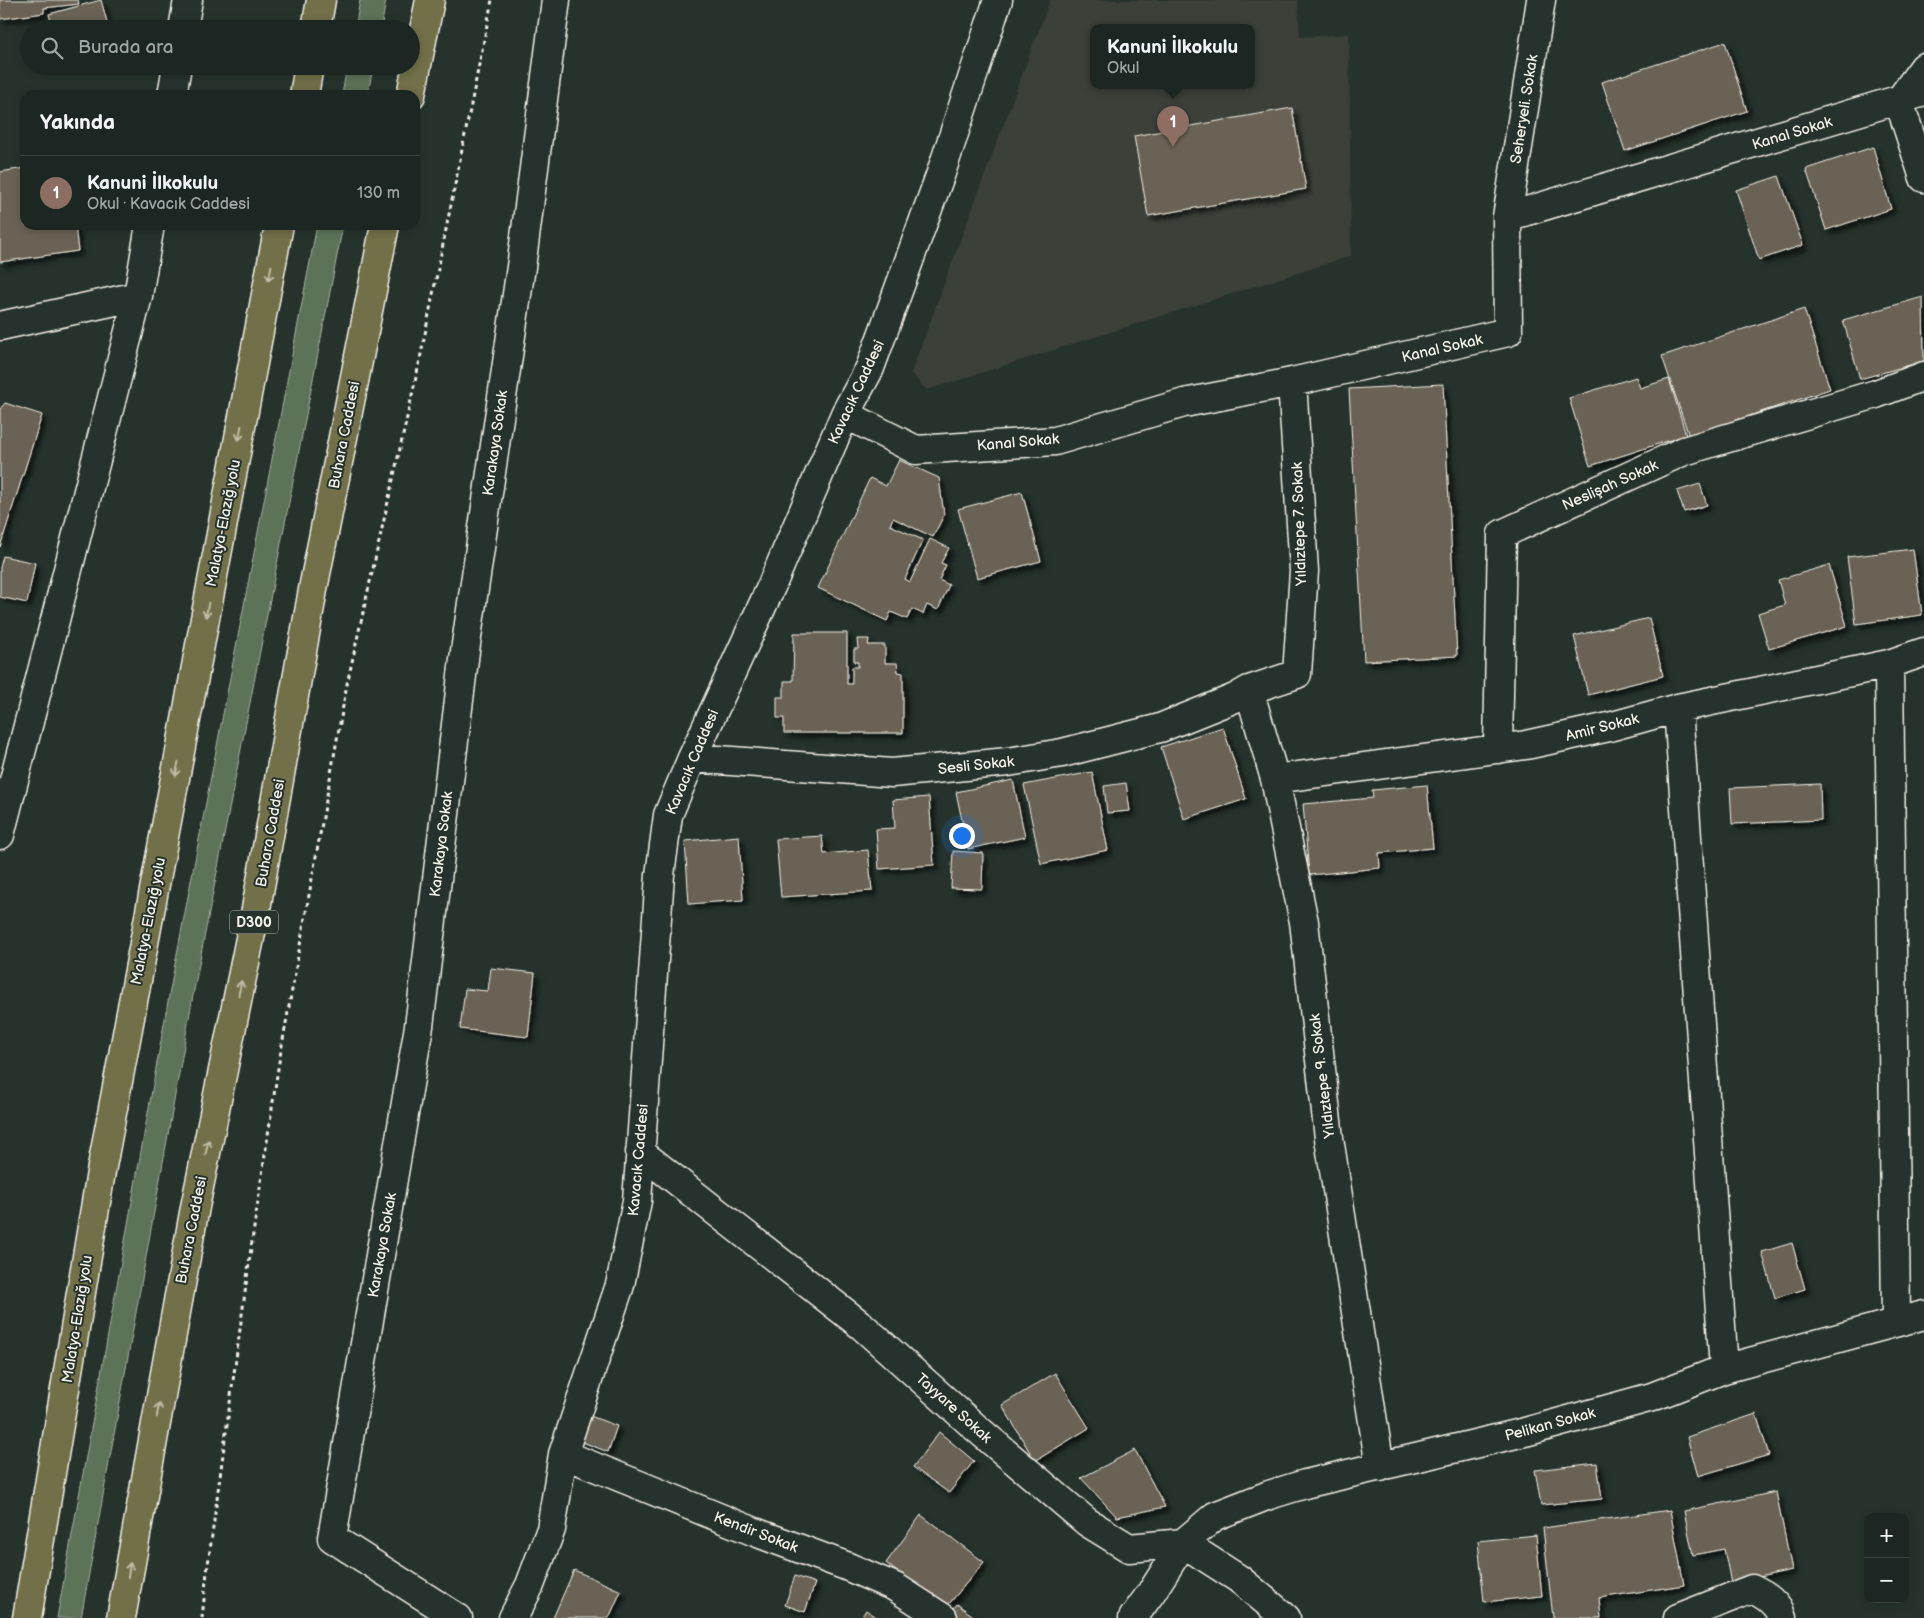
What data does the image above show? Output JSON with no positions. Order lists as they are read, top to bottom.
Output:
{
  "streets": {
    "highway": ["Buhara Caddesi", "Malatya-Elazığ yolu", "D300"],
    "street": [
      "Seheryeli. Sokak",
      "Kanal Sokak",
      "Kavacık Caddesi",
      "Karakaya Sokak",
      "Neslişah Sokak",
      "Yıldıztepe 7. Sokak",
      "Amir Sokak",
      "Sesli Sokak",
      "Yıldıztepe 9. Sokak",
      "Tayyare Sokak",
      "Pelikan Sokak",
      "Kendir Sokak"
    ]
  },
  "crossings": [
    ["Seheryeli. Sokak", "Kanal Sokak"],
    ["Kanal Sokak", "Kavacık Caddesi"],
    ["Kanal Sokak", "Yıldıztepe 7. Sokak"],
    ["Kavacık Caddesi", "Sesli Sokak"],
    ["Kavacık Caddesi", "Tayyare Sokak"],
    ["Kavacık Caddesi", "Kendir Sokak"],
    ["Neslişah Sokak", "Amir Sokak"],
    ["Yıldıztepe 7. Sokak", "Sesli Sokak"],
    ["Yıldıztepe 7. Sokak", "Yıldıztepe 9. Sokak"],
    ["Amir Sokak", "Yıldıztepe 9. Sokak"],
    ["Sesli Sokak", "Yıldıztepe 9. Sokak"],
    ["Yıldıztepe 9. Sokak", "Pelikan Sokak"],
    ["Tayyare Sokak", "Pelikan Sokak"]
  ],
  "one_way": ["Buhara Caddesi", "Malatya-Elazığ yolu"],
  "page": {
    "search": "Burada ara",
    "popup": ["Kanuni İlkokulu", "Okul"],
    "heading": "Yakında",
    "pins": "1",
    "list": [
      {
        "mark": "1",
        "name": "Kanuni İlkokulu",
        "note": "Okul · Kavacık Caddesi",
        "value": "130 m"
      }
    ],
    "map_buttons": ["+", "−"]
  }
}
